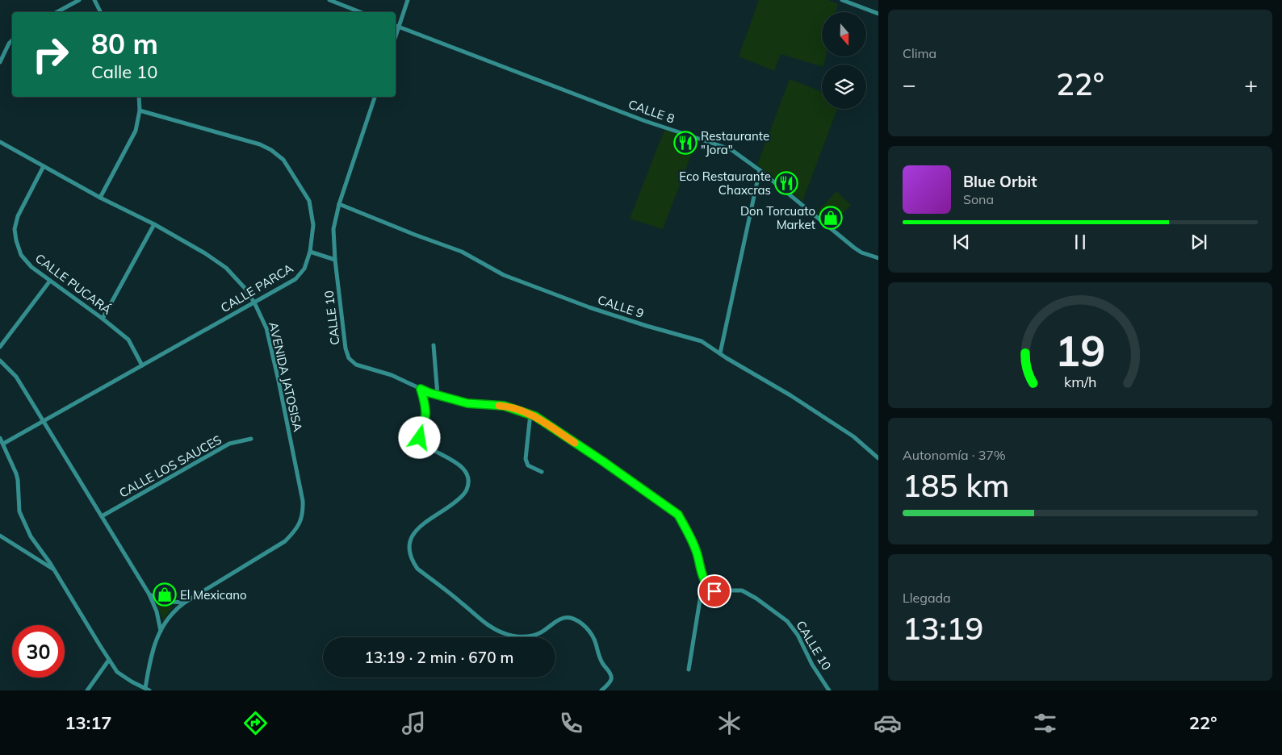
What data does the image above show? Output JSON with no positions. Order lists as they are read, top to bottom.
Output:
{
  "streets": {
    "street": [
      "CALLE 8",
      "CALLE PUCARÁ",
      "CALLE PARCA",
      "CALLE 9",
      "CALLE 10",
      "AVENIDA JATOSISA",
      "CALLE LOS SAUCES"
    ]
  },
  "crossings": [
    ["CALLE PUCARÁ", "CALLE PARCA"],
    ["CALLE PUCARÁ", "AVENIDA JATOSISA"],
    ["CALLE PARCA", "AVENIDA JATOSISA"],
    ["CALLE 9", "CALLE 10"],
    ["AVENIDA JATOSISA", "CALLE LOS SAUCES"]
  ],
  "places": {
    "restaurant": ["Restaurante \"Jora\"", "Eco Restaurante Chaxcras"],
    "shop": ["Don Torcuato Market", "El Mexicano"]
  },
  "north": "bottom",
  "page": {
    "tile": [
      "Clima",
      ["Autonomía · 37%", "185 km"],
      ["Llegada", "13:19"]
    ],
    "turn": ["80 m", "Calle 10"],
    "heat": ["−", "22°", "+"],
    "song": ["Blue Orbit", "Sona"],
    "limit": "30",
    "trip": "13:19 · 2 min · 670 m",
    "tabs": ["13:17", "22°"],
    "gauge": ["19", "km/h"]
  }
}
